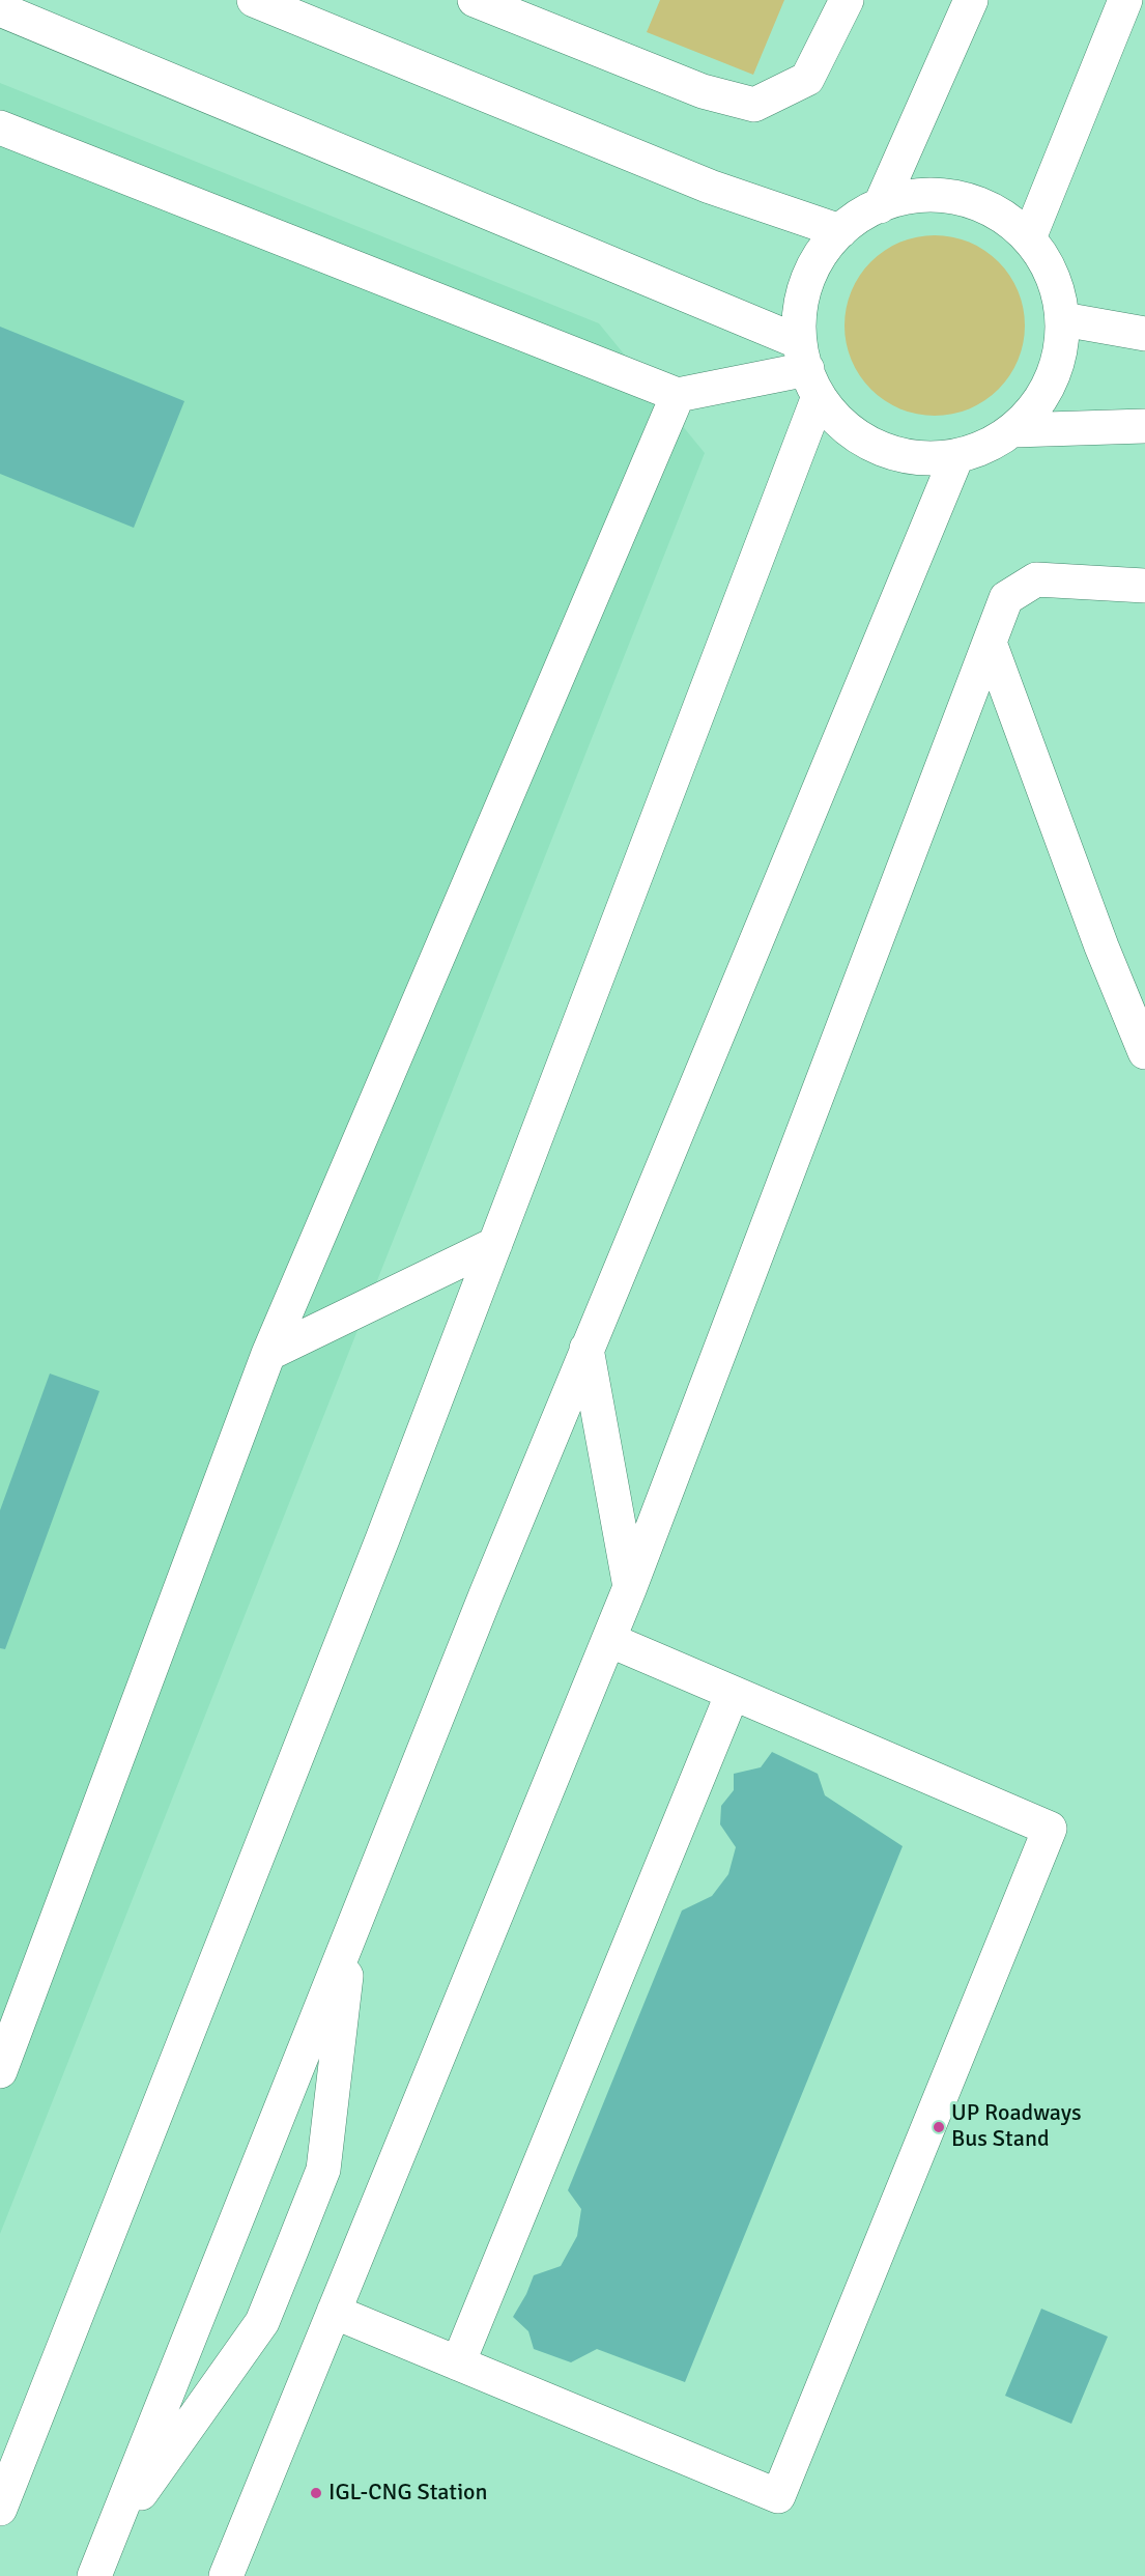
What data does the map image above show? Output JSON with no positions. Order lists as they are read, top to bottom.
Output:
{
  "places": ["UP Roadways Bus Stand", "IGL-CNG Station"]
}
